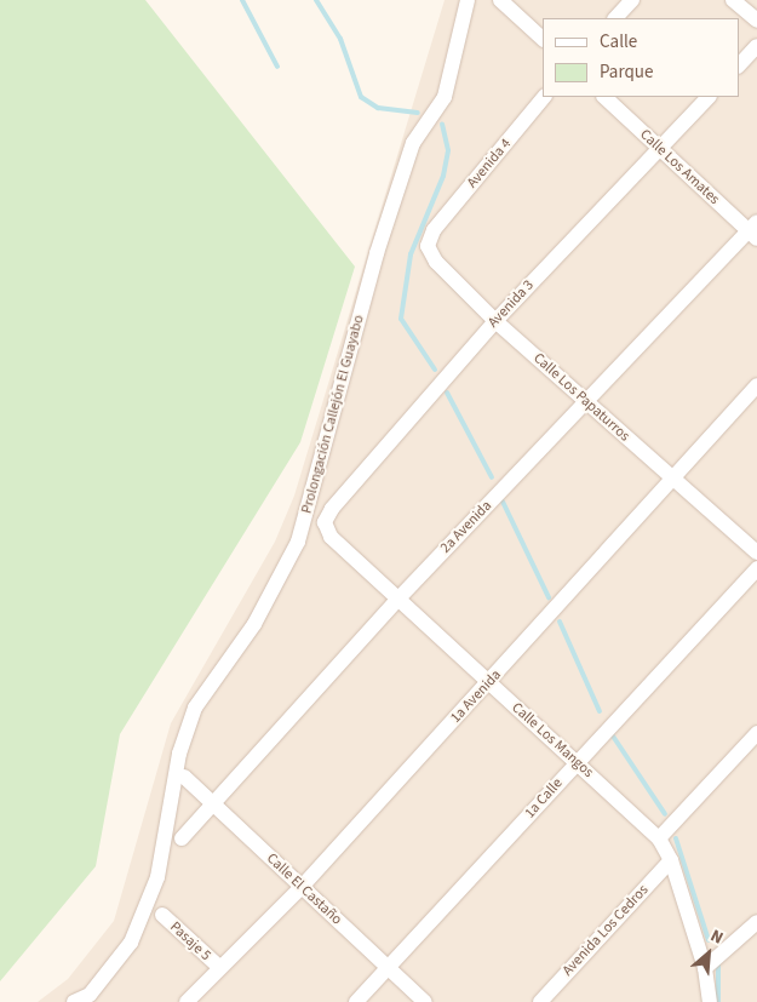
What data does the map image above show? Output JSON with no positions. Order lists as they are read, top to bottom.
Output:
{
  "streets": {
    "street": [
      "Avenida 4",
      "Calle Los Amates",
      "Avenida 3",
      "Calle Los Papaturros",
      "Prolongación Callejón El Guayabo",
      "2a Avenida",
      "1a Avenida",
      "Calle Los Mangos",
      "1a Calle",
      "Calle El Castaño",
      "Avenida Los Cedros",
      "Pasaje 5"
    ]
  },
  "crossings": [
    ["Avenida 4", "Calle Los Papaturros"],
    ["Calle Los Amates", "Avenida 3"],
    ["Calle Los Amates", "2a Avenida"],
    ["Avenida 3", "Calle Los Papaturros"],
    ["Avenida 3", "Calle Los Mangos"],
    ["Calle Los Papaturros", "2a Avenida"],
    ["Calle Los Papaturros", "1a Avenida"],
    ["2a Avenida", "Calle Los Mangos"],
    ["2a Avenida", "Calle El Castaño"],
    ["1a Avenida", "Calle Los Mangos"],
    ["1a Avenida", "Calle El Castaño"],
    ["1a Avenida", "Pasaje 5"],
    ["Calle Los Mangos", "1a Calle"],
    ["Calle Los Mangos", "Avenida Los Cedros"],
    ["1a Calle", "Calle El Castaño"]
  ],
  "legend": ["Calle", "Parque"],
  "north": "top right"
}
